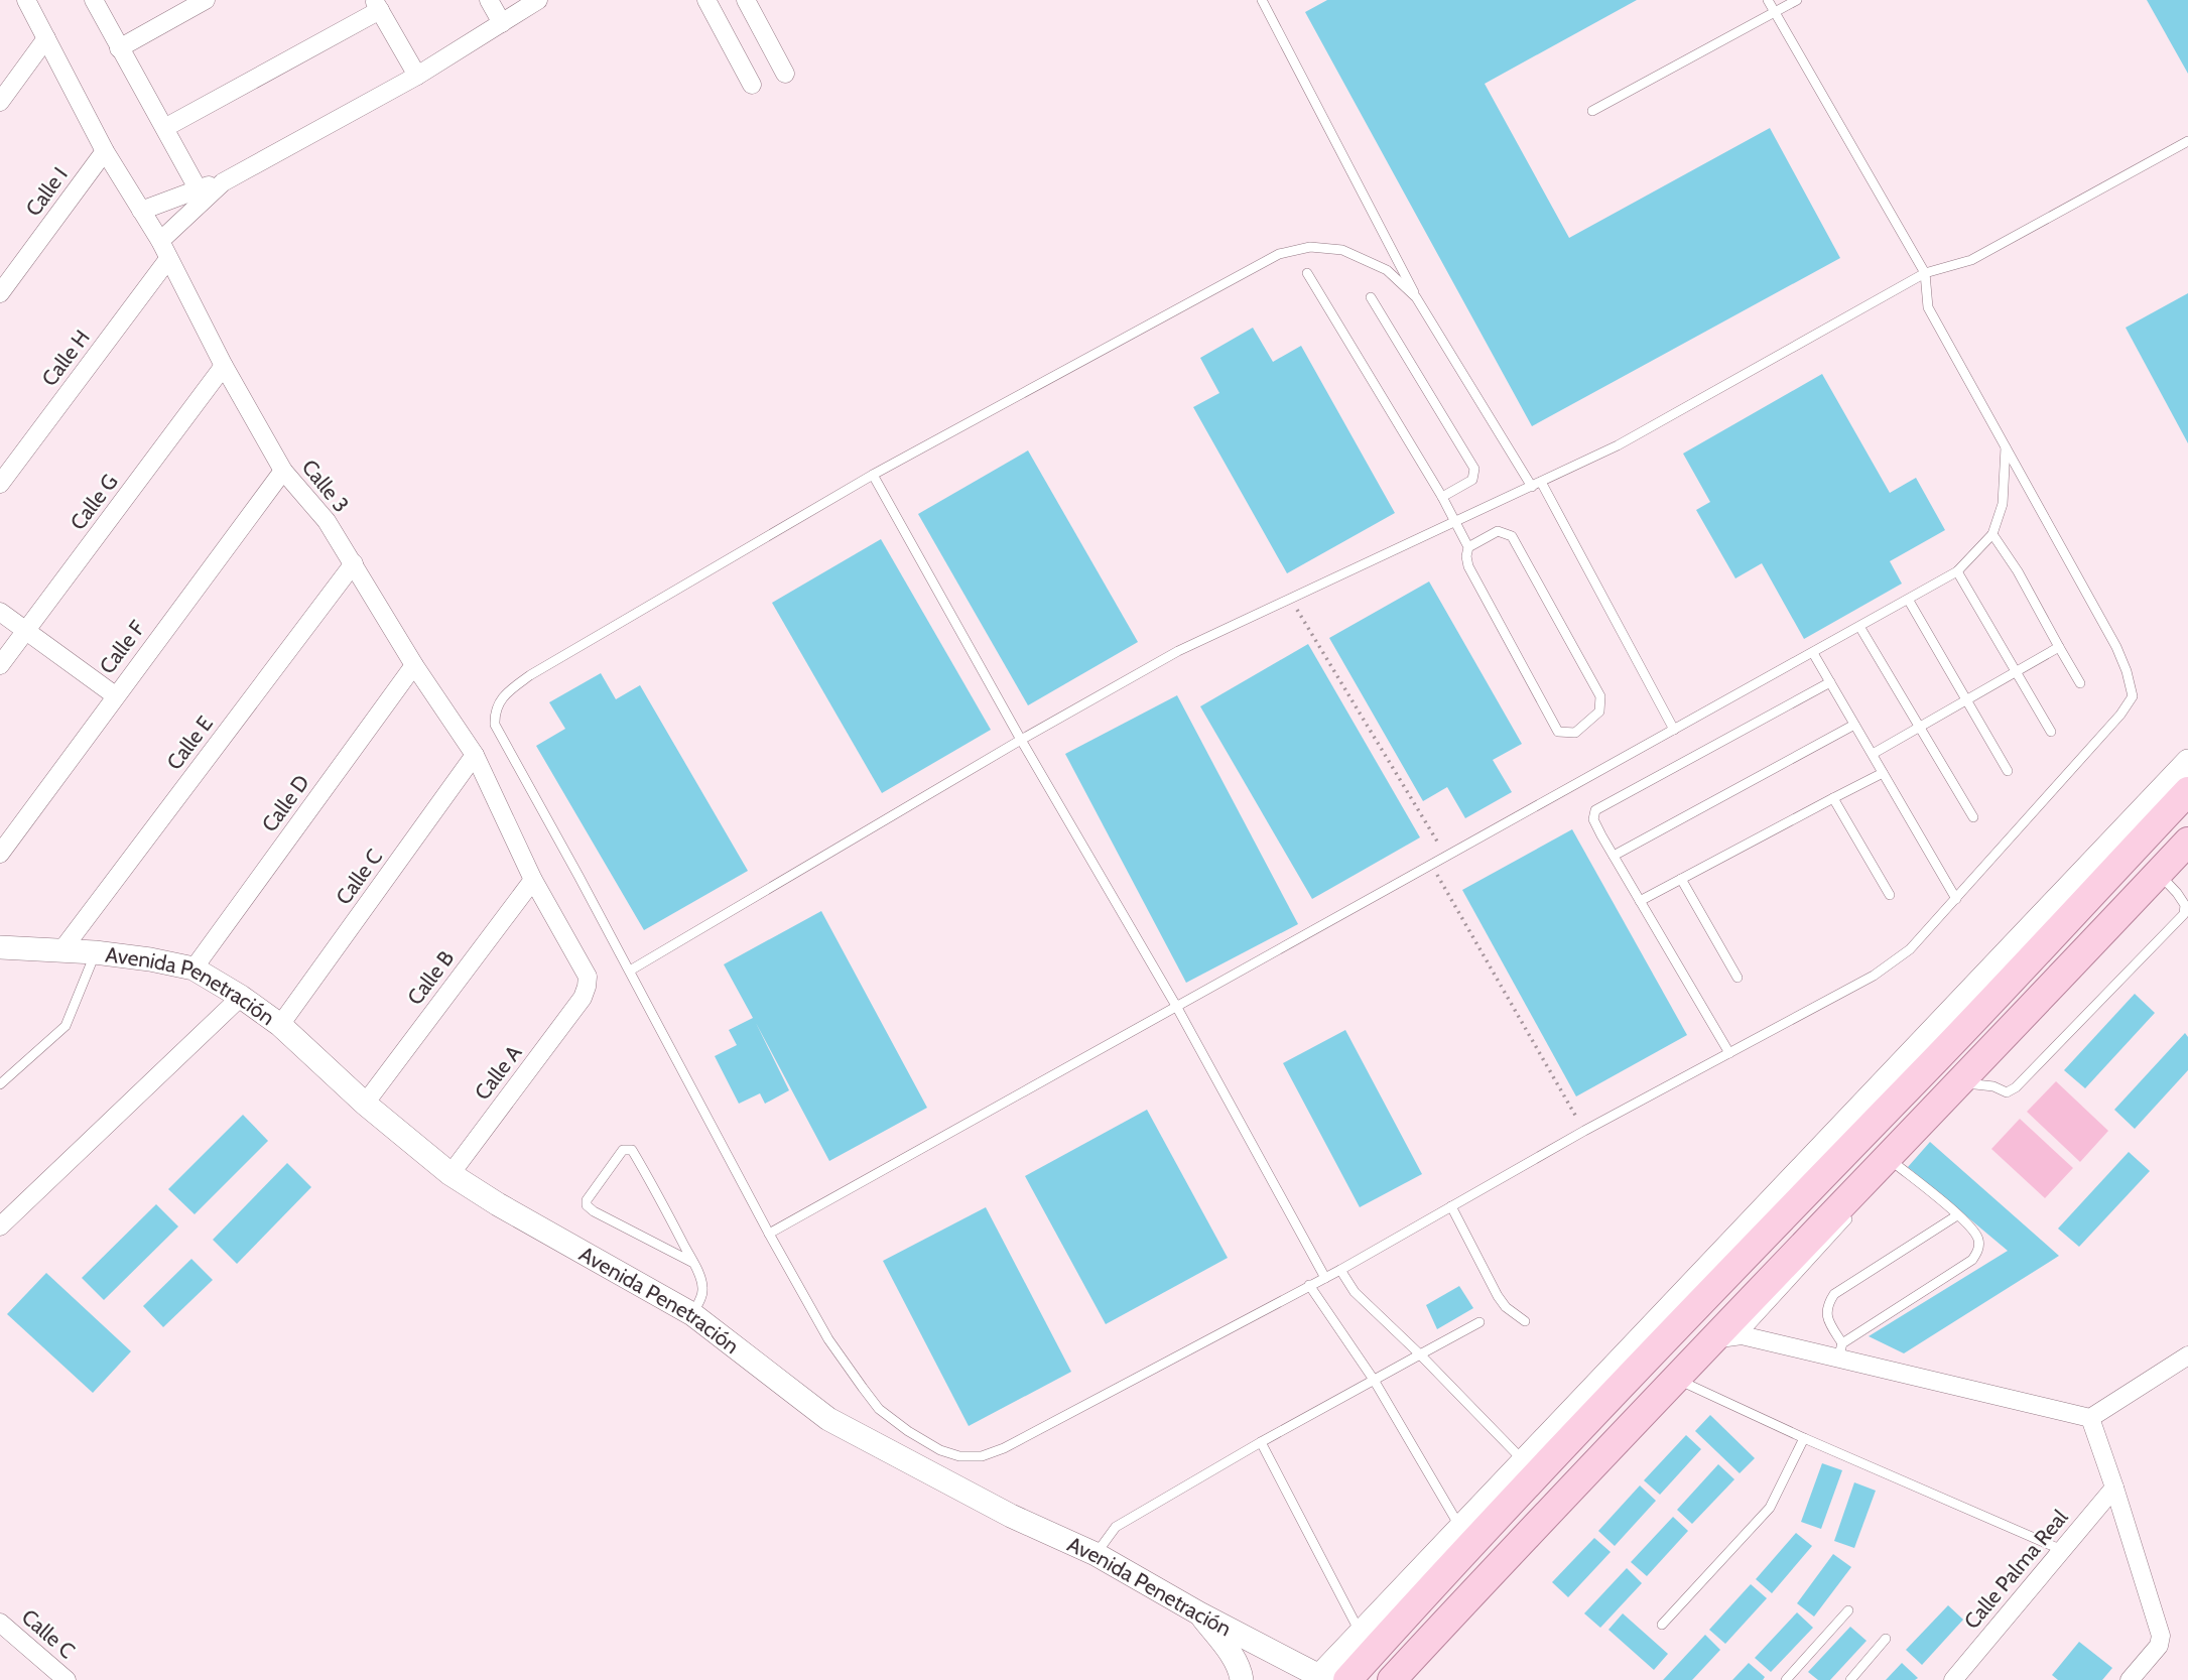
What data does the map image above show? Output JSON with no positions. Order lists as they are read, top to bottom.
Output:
{
  "streets": {
    "street": [
      "Calle I",
      "Calle H",
      "Calle 3",
      "Calle G",
      "Calle F",
      "Calle E",
      "Calle D",
      "Calle C",
      "Calle B",
      "Avenida Penetración",
      "Calle A",
      "Calle Palma Real"
    ]
  },
  "crossings": [
    ["Calle I", "Calle 3"],
    ["Calle H", "Calle 3"],
    ["Calle 3", "Calle G"],
    ["Calle 3", "Calle F"],
    ["Calle 3", "Calle E"],
    ["Calle 3", "Calle D"],
    ["Calle 3", "Calle C"],
    ["Calle 3", "Calle B"],
    ["Calle 3", "Calle A"],
    ["Calle E", "Avenida Penetración"],
    ["Calle D", "Avenida Penetración"],
    ["Calle C", "Avenida Penetración"],
    ["Calle B", "Avenida Penetración"],
    ["Avenida Penetración", "Calle A"]
  ]
}
